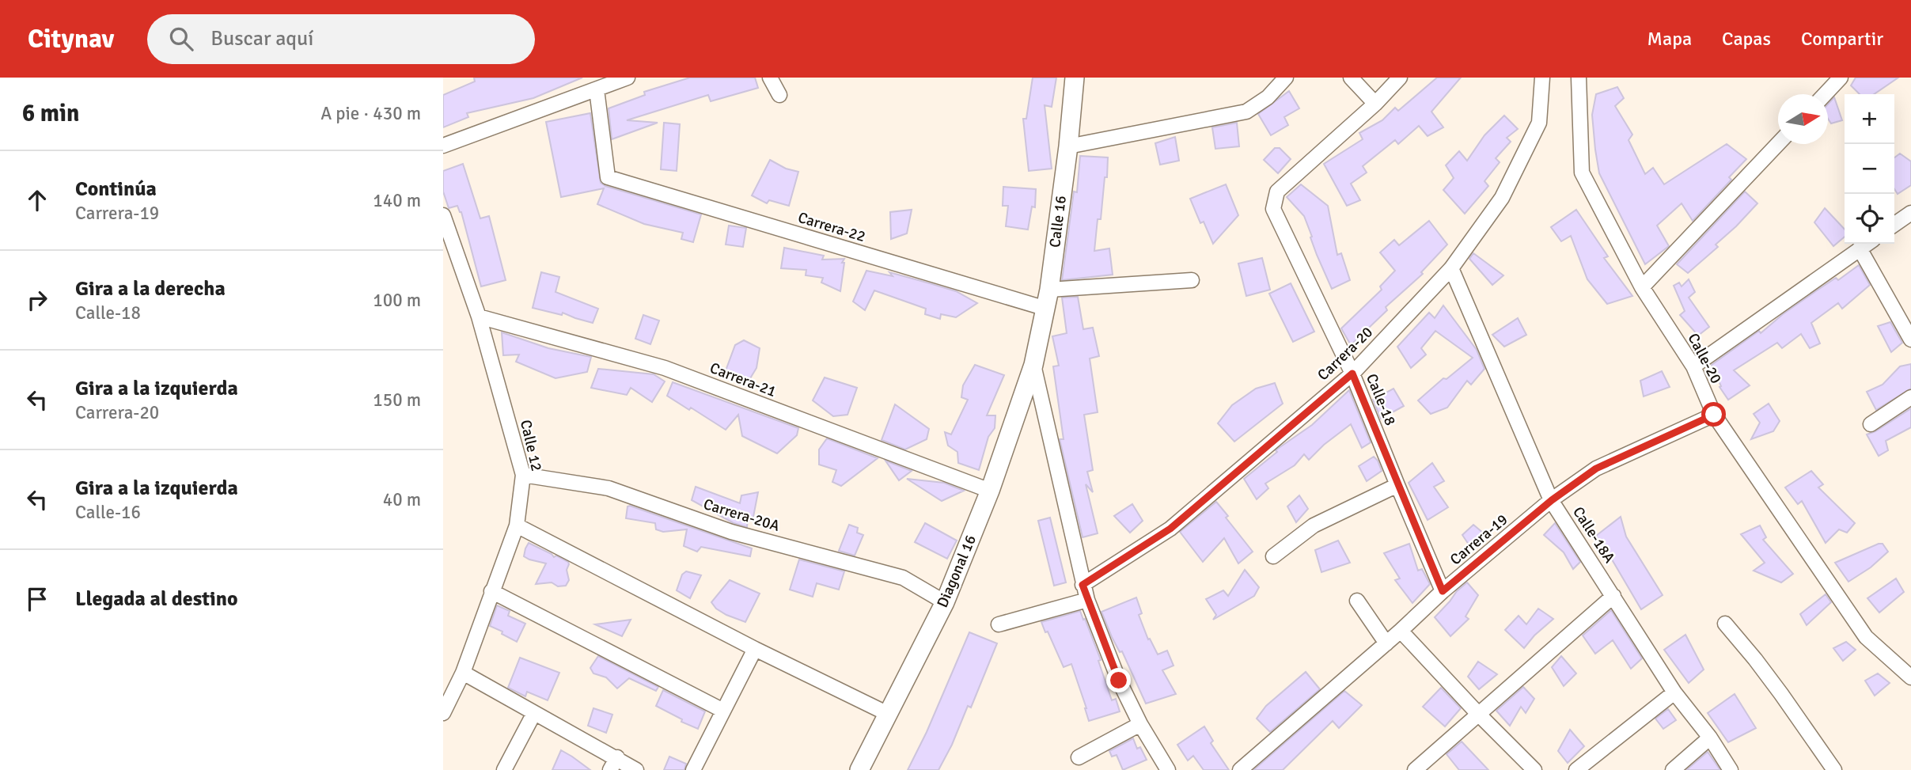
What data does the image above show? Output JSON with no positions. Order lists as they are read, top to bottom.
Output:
{
  "streets": {
    "street": [
      "Calle 16",
      "Carrera-22",
      "Carrera-20",
      "Calle-20",
      "Carrera-21",
      "Calle-18",
      "Calle 12",
      "Carrera-20A",
      "Calle-18A",
      "Carrera-19",
      "Diagonal 16"
    ]
  },
  "crossings": [
    ["Calle 16", "Carrera-22"],
    ["Calle 16", "Diagonal 16"],
    ["Carrera-20", "Calle-18"],
    ["Carrera-20", "Calle-18A"],
    ["Calle-20", "Carrera-19"],
    ["Carrera-21", "Calle 12"],
    ["Carrera-21", "Diagonal 16"],
    ["Calle-18", "Carrera-19"],
    ["Calle 12", "Carrera-20A"],
    ["Carrera-20A", "Diagonal 16"],
    ["Calle-18A", "Carrera-19"]
  ],
  "north": "right",
  "page": {
    "header": "Citynav",
    "search": "Buscar aquí",
    "nav": ["Mapa", "Capas", "Compartir"],
    "heading": ["6 min", "A pie · 430 m"],
    "map_buttons": ["+", "−"],
    "list": [
      ["Continúa", "Carrera-19", "140 m"],
      ["Gira a la derecha", "Calle-18", "100 m"],
      ["Gira a la izquierda", "Carrera-20", "150 m"],
      ["Gira a la izquierda", "Calle-16", "40 m"],
      "Llegada al destino"
    ]
  }
}
